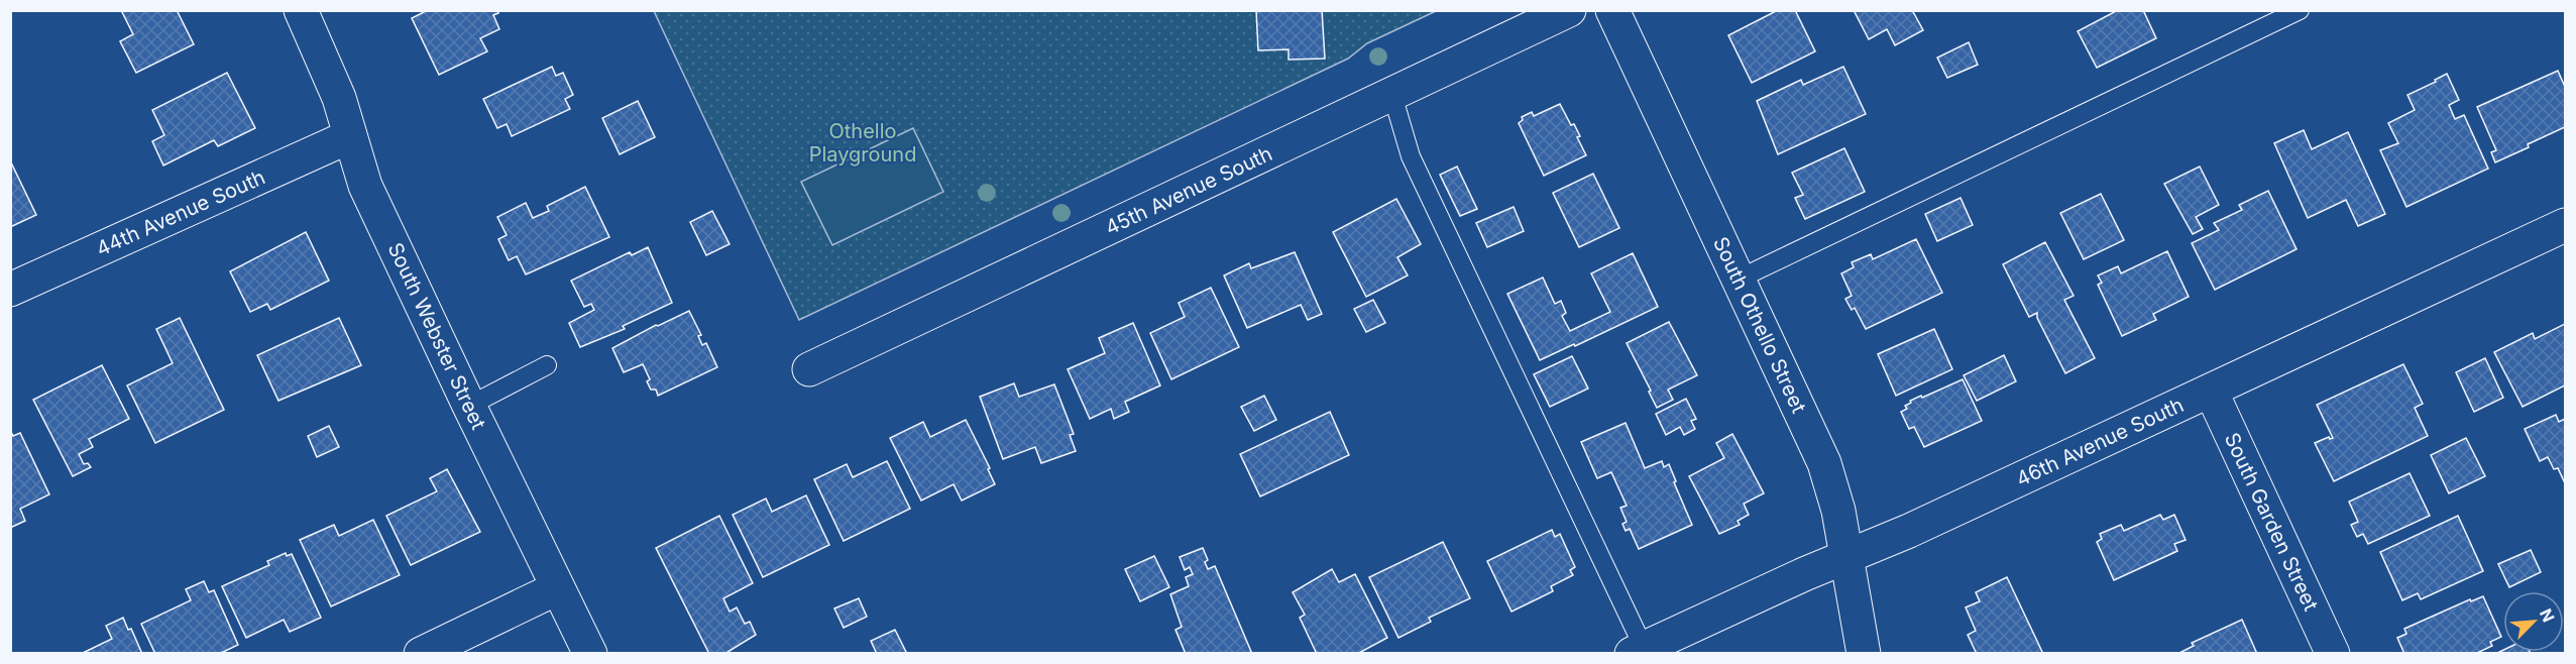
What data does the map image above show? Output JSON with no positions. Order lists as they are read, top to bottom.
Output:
{
  "streets": {
    "street": [
      "45th Avenue South",
      "44th Avenue South",
      "South Othello Street",
      "South Webster Street",
      "46th Avenue South",
      "South Garden Street"
    ]
  },
  "crossings": [
    ["44th Avenue South", "South Webster Street"],
    ["South Othello Street", "46th Avenue South"],
    ["46th Avenue South", "South Garden Street"]
  ],
  "parks": ["Othello Playground"],
  "north": "top right"
}
